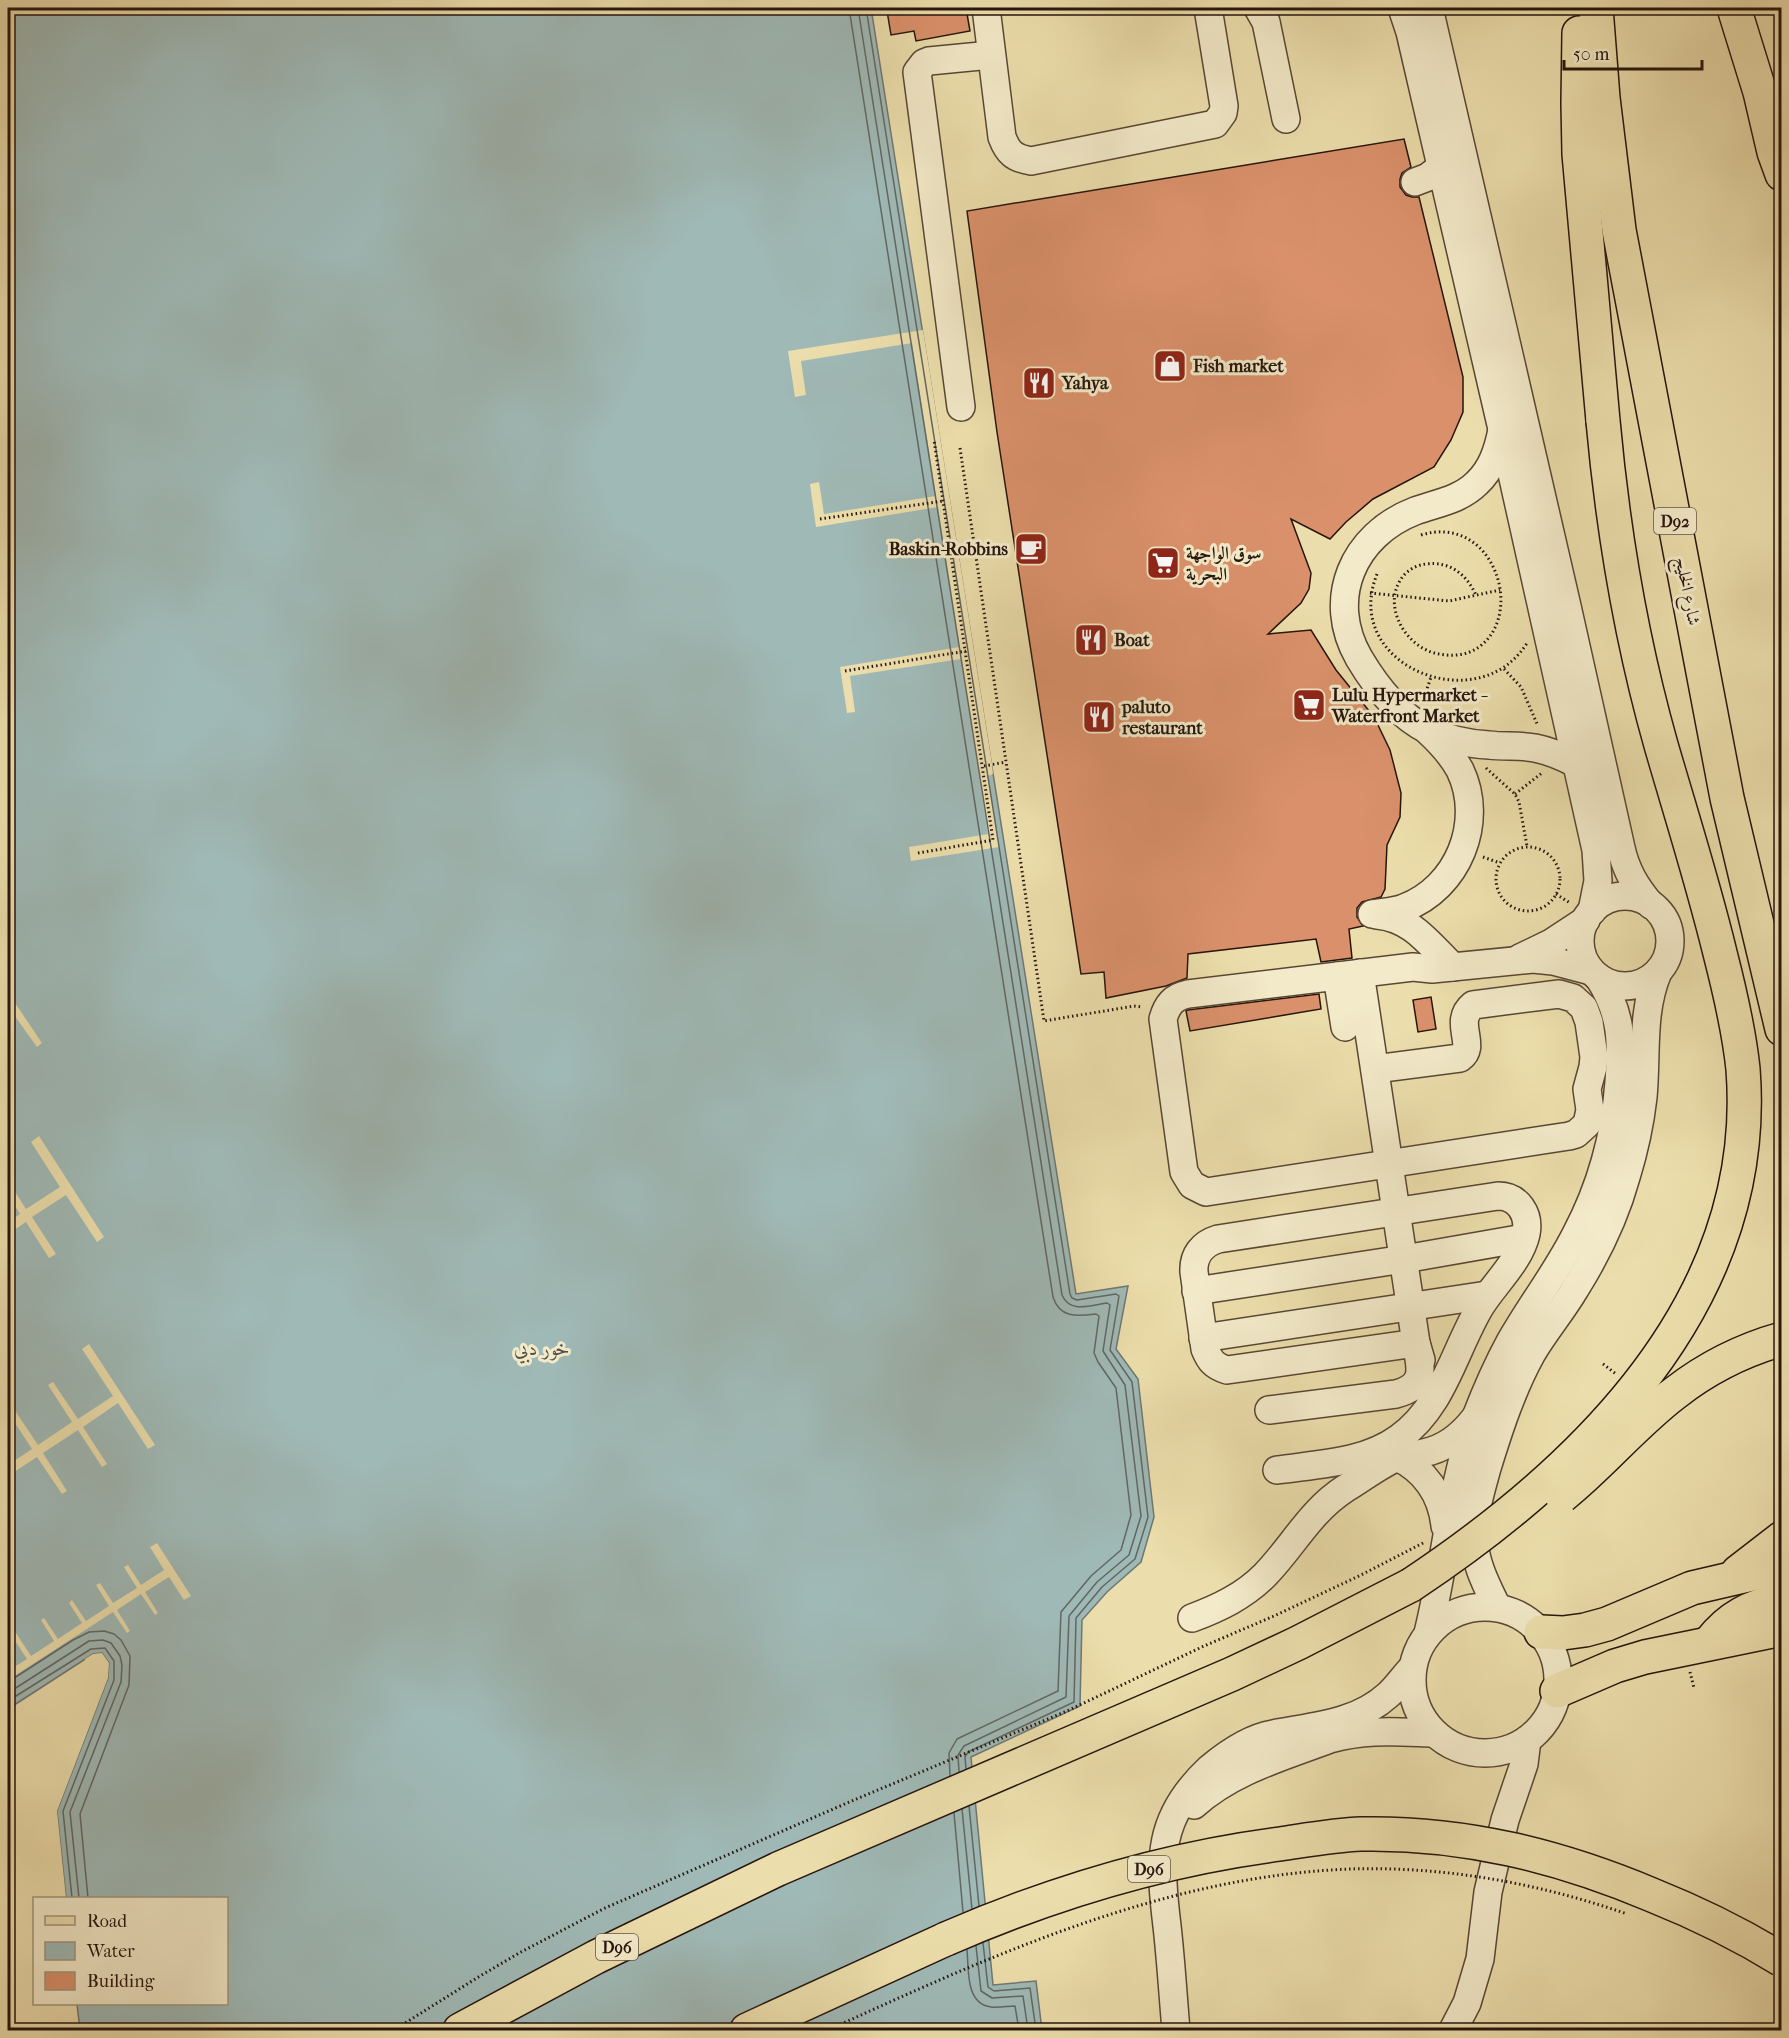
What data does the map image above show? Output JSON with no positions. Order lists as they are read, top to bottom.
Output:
{
  "streets": {
    "main road": ["D92", "شارع الخليج", "D96"]
  },
  "water": ["خور دبي"],
  "places": {
    "shop": ["Fish market"],
    "restaurant": ["Yahya", "Boat", "paluto restaurant"],
    "cafe": ["Baskin-Robbins"],
    "supermarket": ["سوق الواجهة البحرية", "Lulu Hypermarket - Waterfront Market"]
  },
  "legend": ["Road", "Water", "Building"],
  "scale_bar": "50 m"
}
